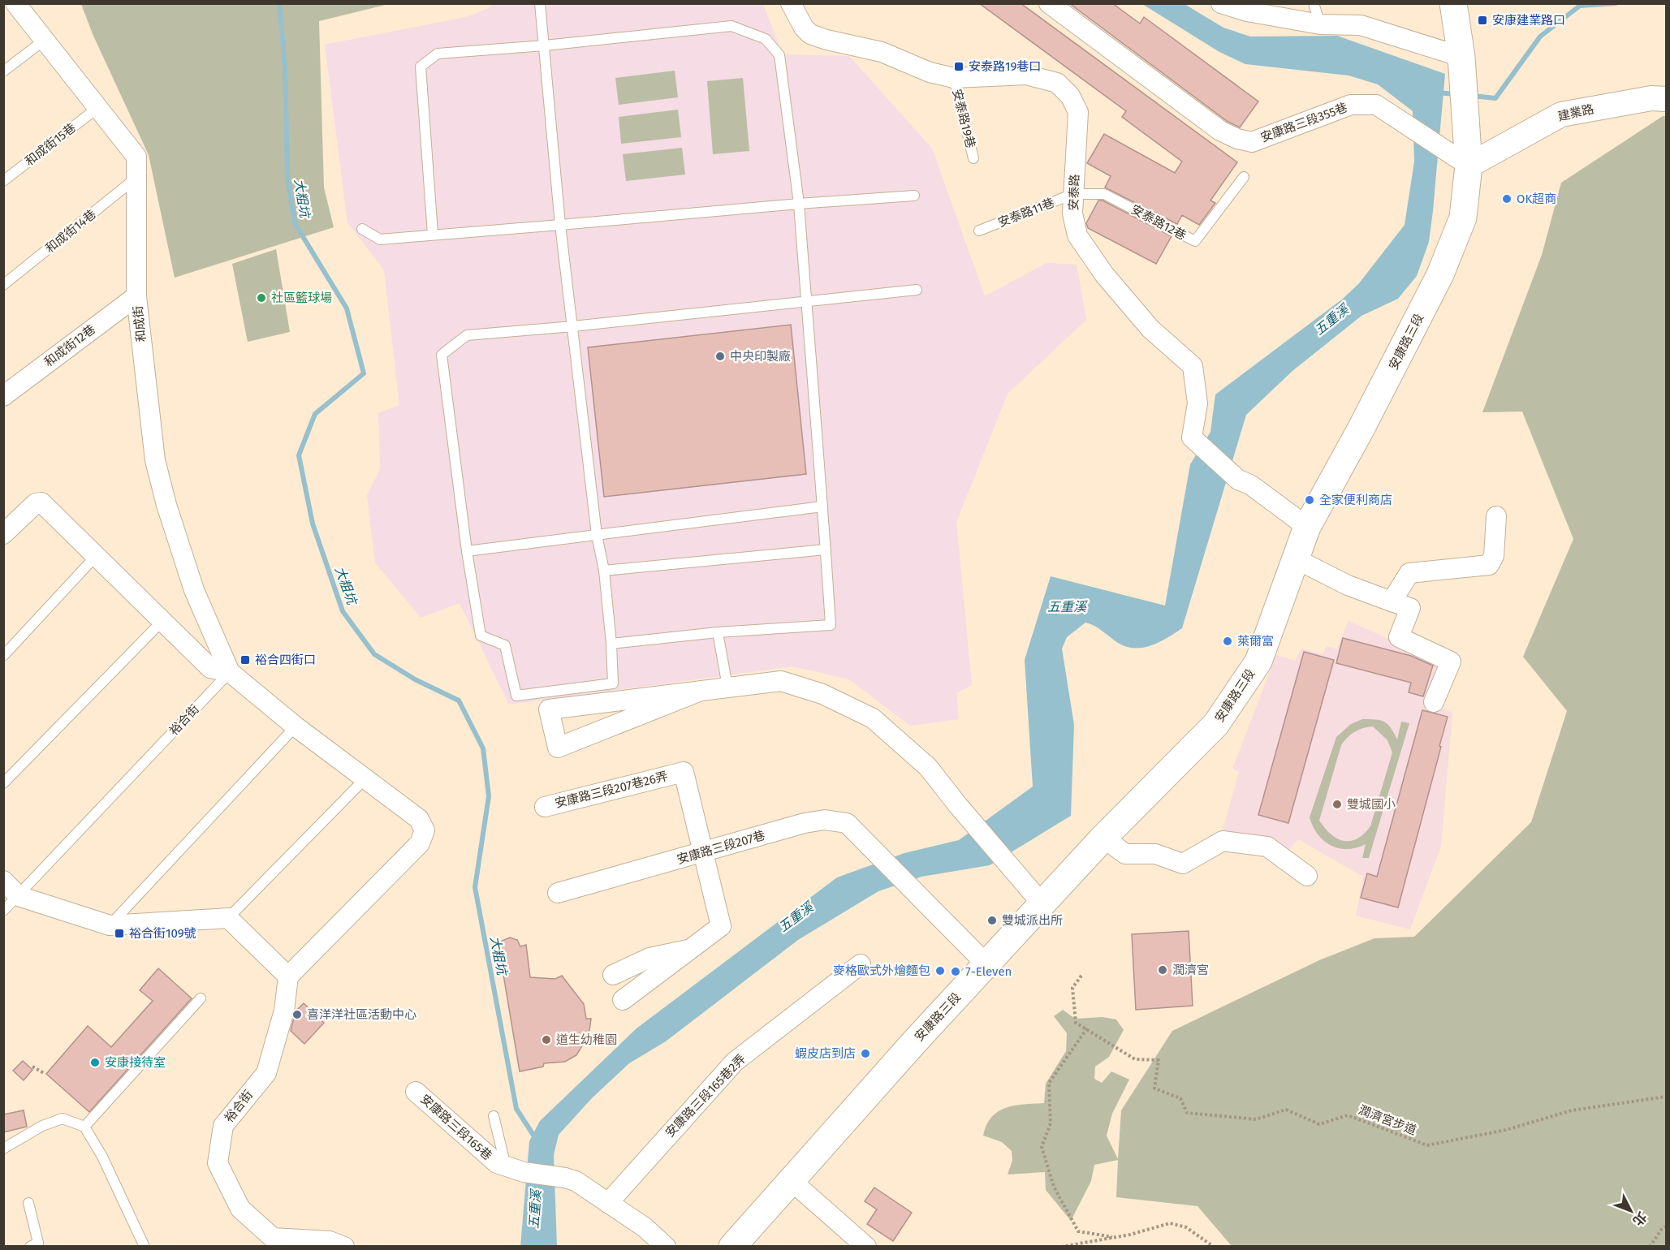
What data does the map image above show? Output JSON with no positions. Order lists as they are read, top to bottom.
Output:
{
  "streets": {
    "main road": ["安康路三段"],
    "street": [
      "建業路",
      "安康路三段355巷",
      "安泰路",
      "和成街",
      "和成街12巷",
      "裕合街",
      "安康路三段207巷26弄",
      "安康路三段207巷",
      "安康路三段165巷2弄",
      "安康路三段165巷"
    ],
    "lane": [
      "安泰路19巷",
      "和成街15巷",
      "安泰路11巷",
      "安泰路12巷",
      "和成街14巷"
    ],
    "path": ["潤濟宮步道"]
  },
  "crossings": [
    ["建業路", "安康路三段355巷"],
    ["建業路", "安康路三段"],
    ["安泰路19巷", "安泰路"],
    ["安康路三段355巷", "安康路三段"],
    ["和成街15巷", "和成街"],
    ["安泰路", "安泰路11巷"],
    ["安泰路", "安泰路12巷"],
    ["安泰路", "安康路三段"],
    ["安泰路11巷", "安泰路12巷"],
    ["和成街14巷", "和成街"],
    ["和成街", "和成街12巷"],
    ["和成街", "裕合街"],
    ["安康路三段", "安康路三段207巷"],
    ["安康路三段207巷26弄", "安康路三段207巷"],
    ["安康路三段165巷2弄", "安康路三段165巷"]
  ],
  "water": ["大粗坑", "五重溪"],
  "places": {
    "transit": [
      "安康建業路口",
      "安泰路19巷口",
      "裕合四街口",
      "裕合街109號"
    ],
    "other": [
      "OK超商",
      "社區籃球場",
      "中央印製廠",
      "全家便利商店",
      "萊爾富",
      "雙城國小",
      "雙城派出所",
      "潤濟宮",
      "麥格歐式外燴麵包",
      "7-Eleven",
      "喜洋洋社區活動中心",
      "道生幼稚園",
      "蝦皮店到店",
      "安康接待室"
    ]
  },
  "north": "bottom right"
}
